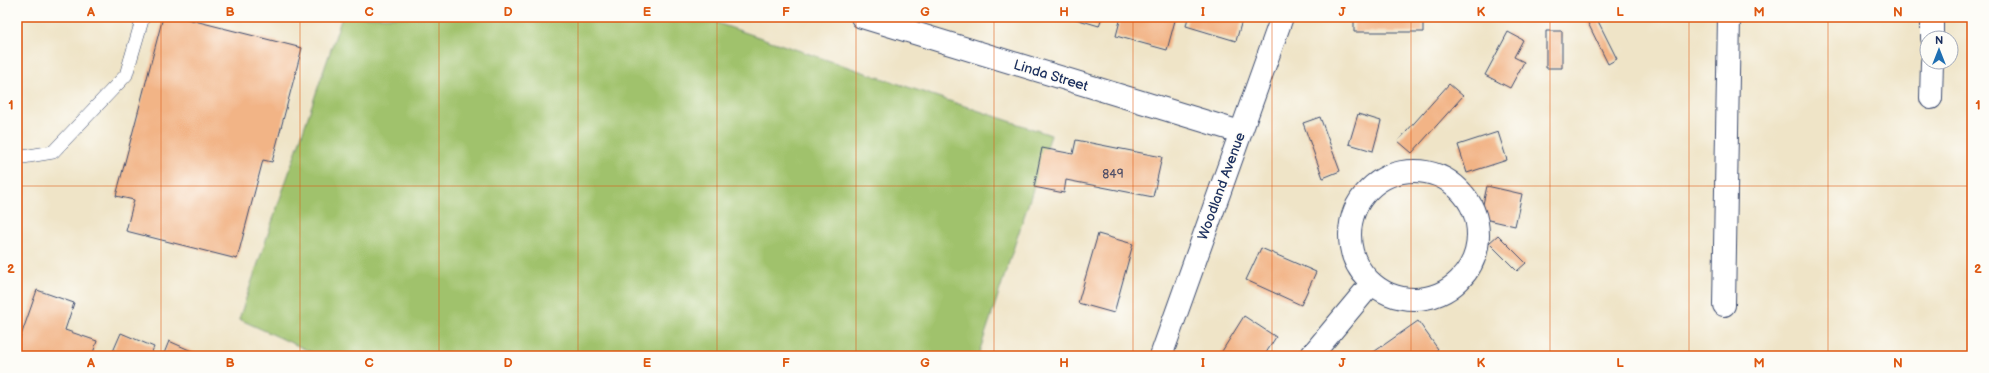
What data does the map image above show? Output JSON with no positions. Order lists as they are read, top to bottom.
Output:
{
  "streets": {
    "street": ["Linda Street", "Woodland Avenue"]
  },
  "crossings": [
    ["Linda Street", "Woodland Avenue"]
  ],
  "house_numbers": ["849"],
  "north": "top",
  "grid": {
    "columns": [
      "A",
      "B",
      "C",
      "D",
      "E",
      "F",
      "G",
      "H",
      "I",
      "J",
      "K",
      "L",
      "M",
      "N"
    ],
    "rows": ["1", "2"]
  }
}
